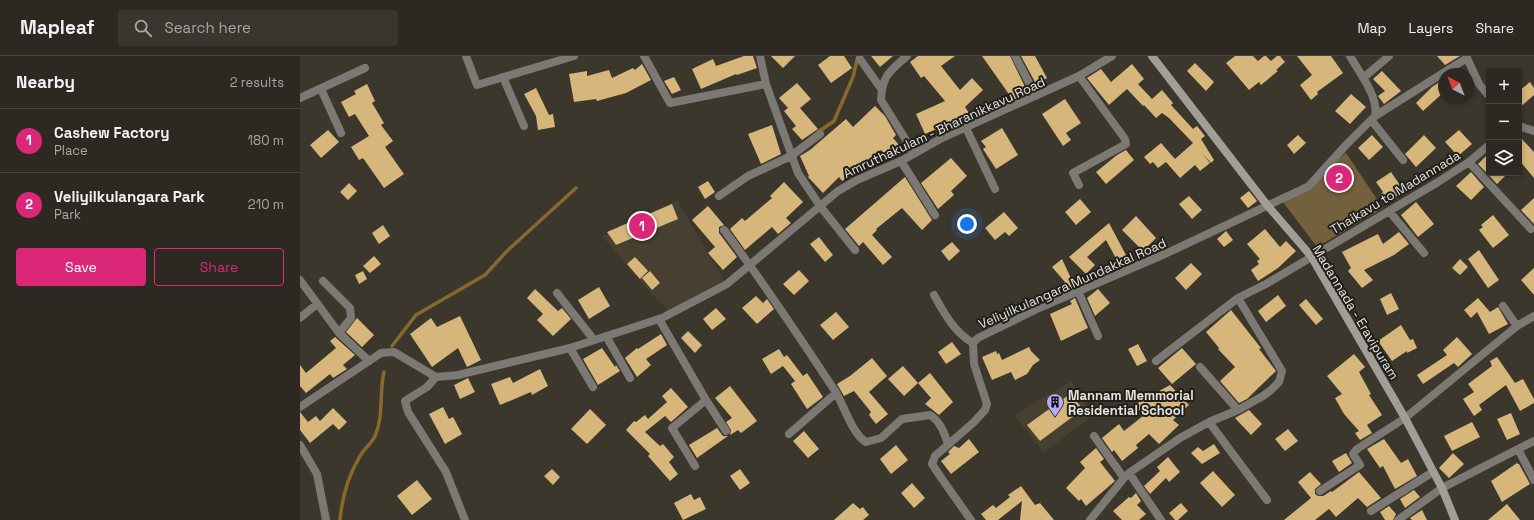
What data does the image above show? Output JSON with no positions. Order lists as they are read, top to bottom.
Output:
{
  "streets": {
    "main road": ["Madannada - Eravipuram"],
    "street": ["Amruthakulam - Bharanikkavu Road", "Thaikavu to Madannada", "Veliyilkulangara Mundakkal Road"]
  },
  "crossings": [
    ["Thaikavu to Madannada", "Madannada - Eravipuram"],
    ["Veliyilkulangara Mundakkal Road", "Madannada - Eravipuram"]
  ],
  "places": {
    "building": ["Mannam Memmorial Residential School"]
  },
  "north": "top left",
  "page": {
    "header": "Mapleaf",
    "search": "Search here",
    "nav": ["Map", "Layers", "Share"],
    "heading": ["Nearby", "2 results"],
    "map_buttons": ["+", "−"],
    "list": [
      {
        "mark": "1",
        "name": "Cashew Factory",
        "note": "Place",
        "value": "180 m"
      },
      {
        "mark": "2",
        "name": "Veliyilkulangara Park",
        "note": "Park",
        "value": "210 m"
      }
    ],
    "pins": ["2", "1"],
    "buttons": ["Save", "Share"]
  }
}
